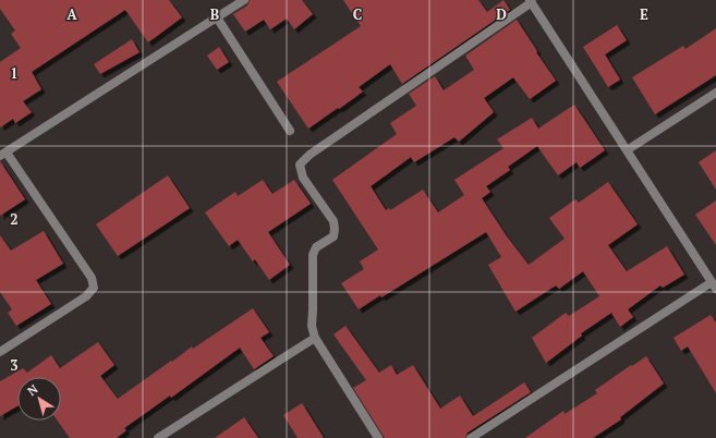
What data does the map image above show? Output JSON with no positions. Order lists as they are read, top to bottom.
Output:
{
  "north": "top left",
  "grid": {
    "columns": [
      "A",
      "B",
      "C",
      "D",
      "E"
    ],
    "rows": ["1", "2", "3"]
  }
}
